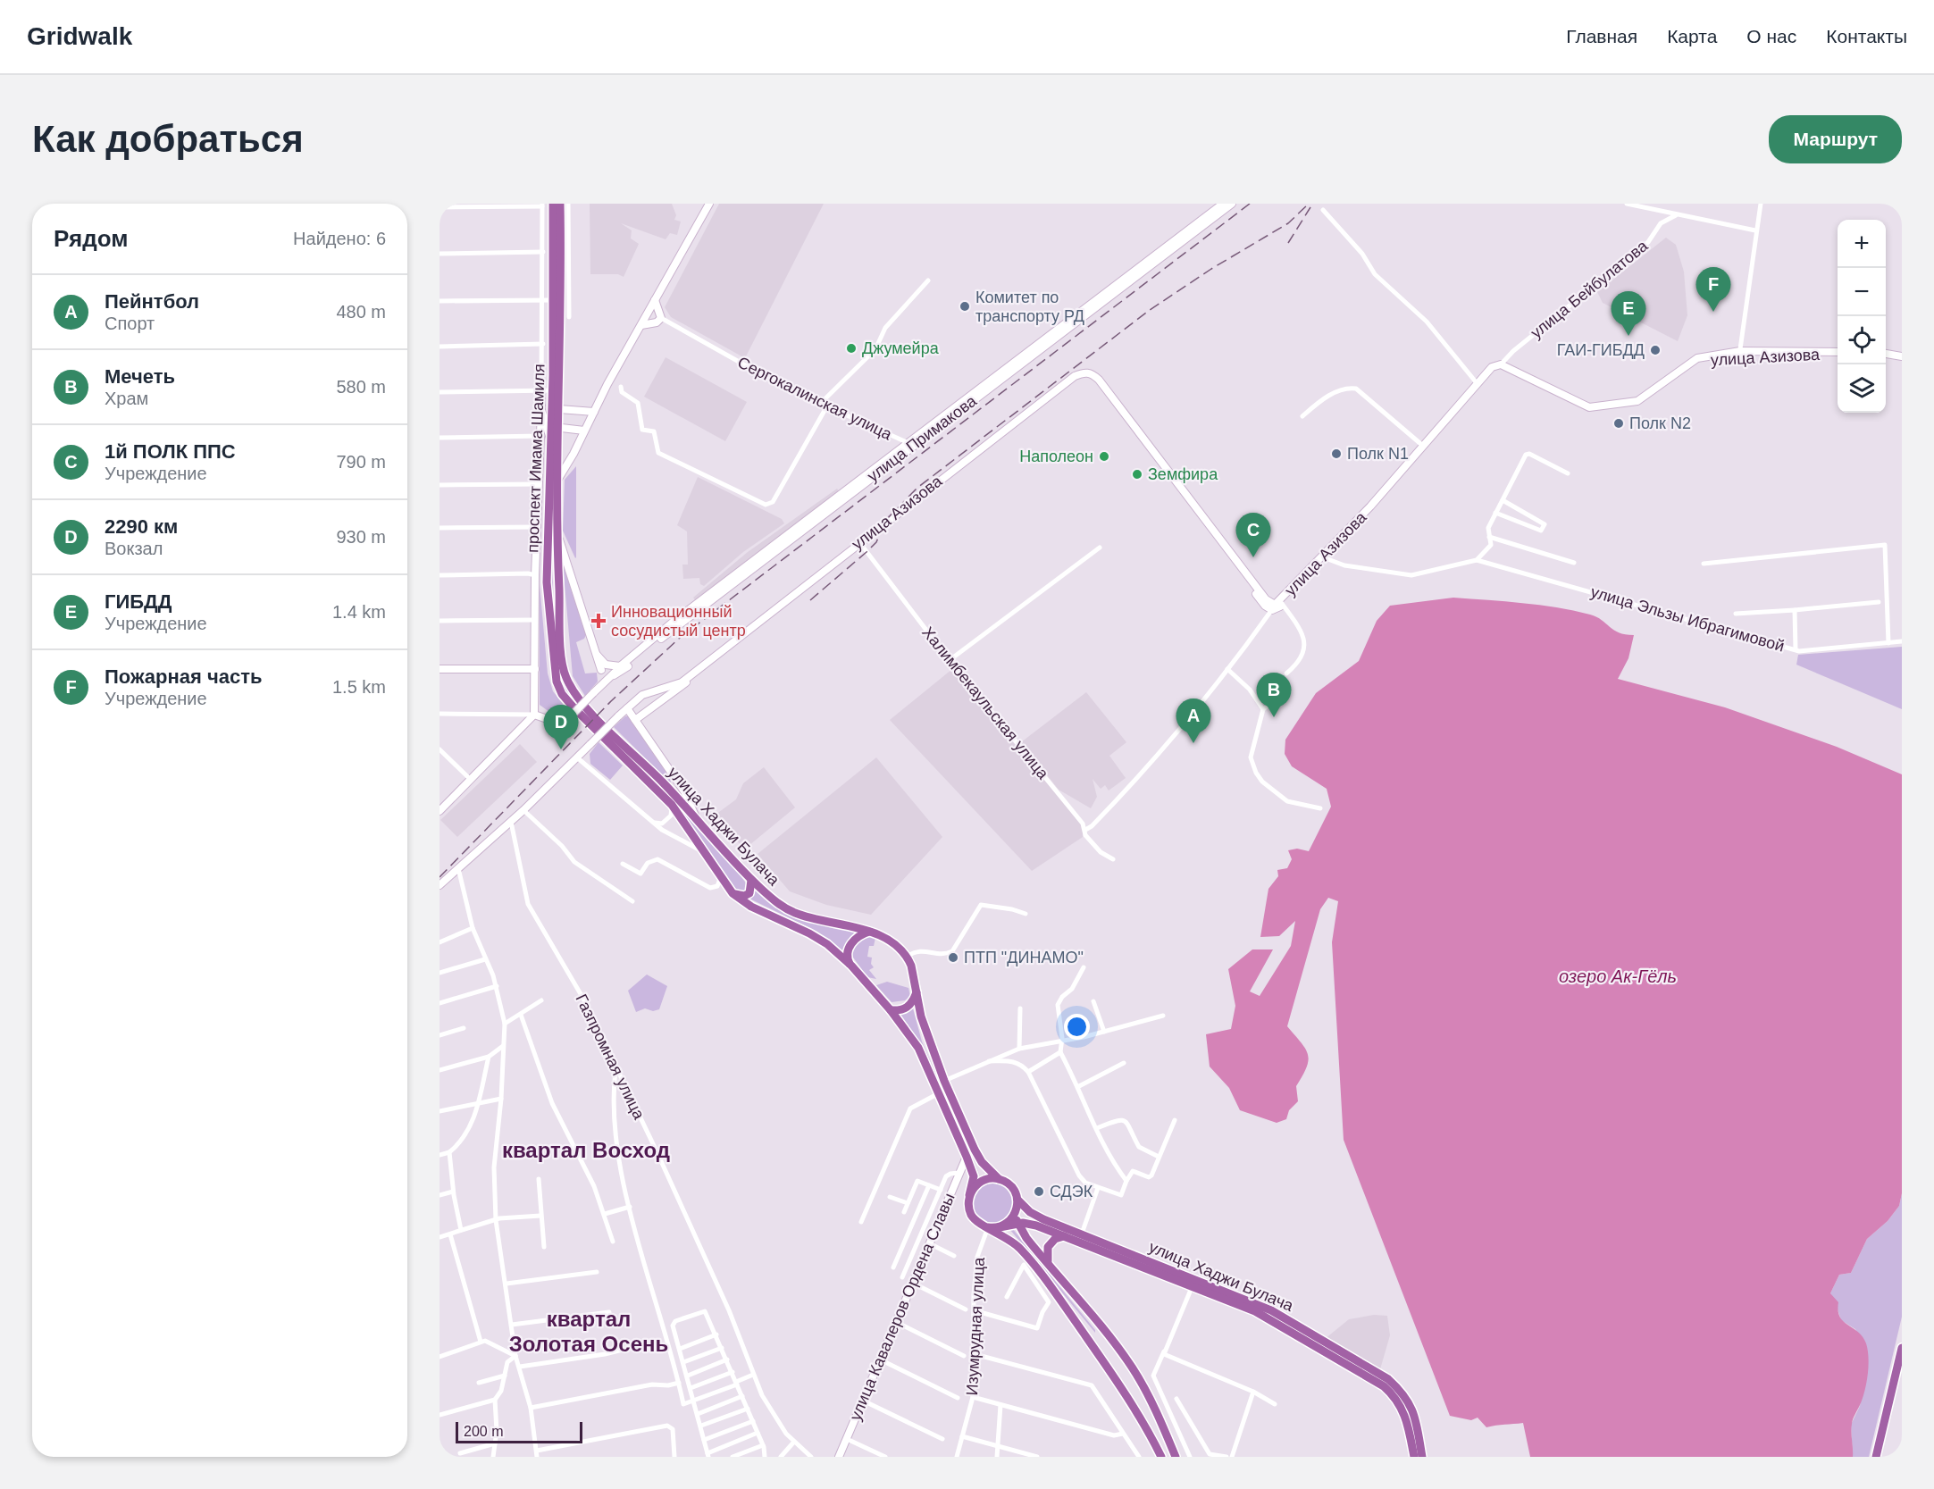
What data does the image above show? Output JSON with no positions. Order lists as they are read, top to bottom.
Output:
{
  "streets": {
    "main road": [
      "улица Азизова",
      "улица Примакова",
      "проспект Имама Шамиля",
      "улица Хаджи Булача",
      "улица Кавалеров Ордена Славы"
    ],
    "street": [
      "улица Бейбулатова",
      "Сергокалинская улица",
      "улица Эльзы Ибрагимовой",
      "Халимбекаульская улица",
      "Газпромная улица",
      "Изумрудная улица"
    ]
  },
  "crossings": [
    ["улица Бейбулатова", "улица Азизова"],
    ["улица Азизова", "Халимбекаульская улица"],
    ["улица Азизова", "Газпромная улица"],
    ["Сергокалинская улица", "улица Примакова"],
    ["улица Примакова", "проспект Имама Шамиля"],
    ["проспект Имама Шамиля", "улица Хаджи Булача"],
    ["улица Хаджи Булача", "улица Кавалеров Ордена Славы"],
    ["улица Хаджи Булача", "Изумрудная улица"]
  ],
  "districts": ["квартал Восход", "квартал Золотая Осень"],
  "water": ["озеро Ак-Гёль"],
  "places": {
    "other": [
      "Комитет по транспорту РД",
      "Джумейра",
      "ГАИ-ГИБДД",
      "Полк N2",
      "Полк N1",
      "Наполеон",
      "Земфира",
      "ПТП \"ДИНАМО\"",
      "СДЭК"
    ],
    "health": ["Инновационный сосудистый центр"]
  },
  "scale_bar": "200 m",
  "page": {
    "header": "Gridwalk",
    "nav": [
      "Главная",
      "Карта",
      "О нас",
      "Контакты"
    ],
    "buttons": "Маршрут",
    "title": "Как добраться",
    "heading": ["Рядом", "Найдено: 6"],
    "map_buttons": ["+", "−"],
    "pins": [
      "F",
      "E",
      "C",
      "B",
      "A",
      "D"
    ],
    "list": [
      {
        "mark": "A",
        "name": "Пейнтбол",
        "note": "Спорт",
        "value": "480 m"
      },
      {
        "mark": "B",
        "name": "Мечеть",
        "note": "Храм",
        "value": "580 m"
      },
      {
        "mark": "C",
        "name": "1й ПОЛК ППС",
        "note": "Учреждение",
        "value": "790 m"
      },
      {
        "mark": "D",
        "name": "2290 км",
        "note": "Вокзал",
        "value": "930 m"
      },
      {
        "mark": "E",
        "name": "ГИБДД",
        "note": "Учреждение",
        "value": "1.4 km"
      },
      {
        "mark": "F",
        "name": "Пожарная часть",
        "note": "Учреждение",
        "value": "1.5 km"
      }
    ],
    "scale": "200 m"
  }
}
